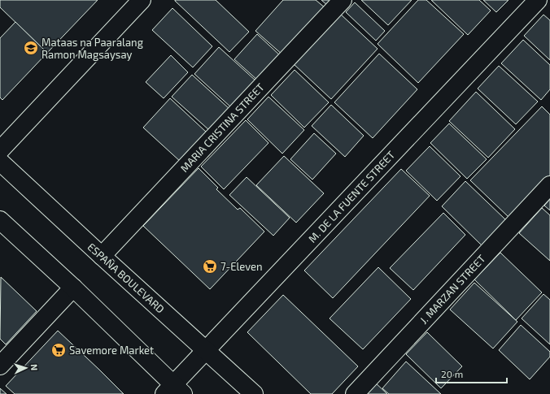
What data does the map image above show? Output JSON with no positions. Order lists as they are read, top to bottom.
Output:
{
  "streets": {
    "street": [
      "MARIA CRISTINA STREET",
      "M. DE LA FUENTE STREET",
      "ESPAÑA BOULEVARD",
      "J. MARZAN STREET"
    ]
  },
  "crossings": [
    ["MARIA CRISTINA STREET", "ESPAÑA BOULEVARD"],
    ["M. DE LA FUENTE STREET", "ESPAÑA BOULEVARD"]
  ],
  "places": {
    "school or university": ["Mataas na Paaralang Ramon Magsaysay"],
    "supermarket": ["7-Eleven", "Savemore Market"]
  },
  "scale_bar": "20 m",
  "north": "right"
}
